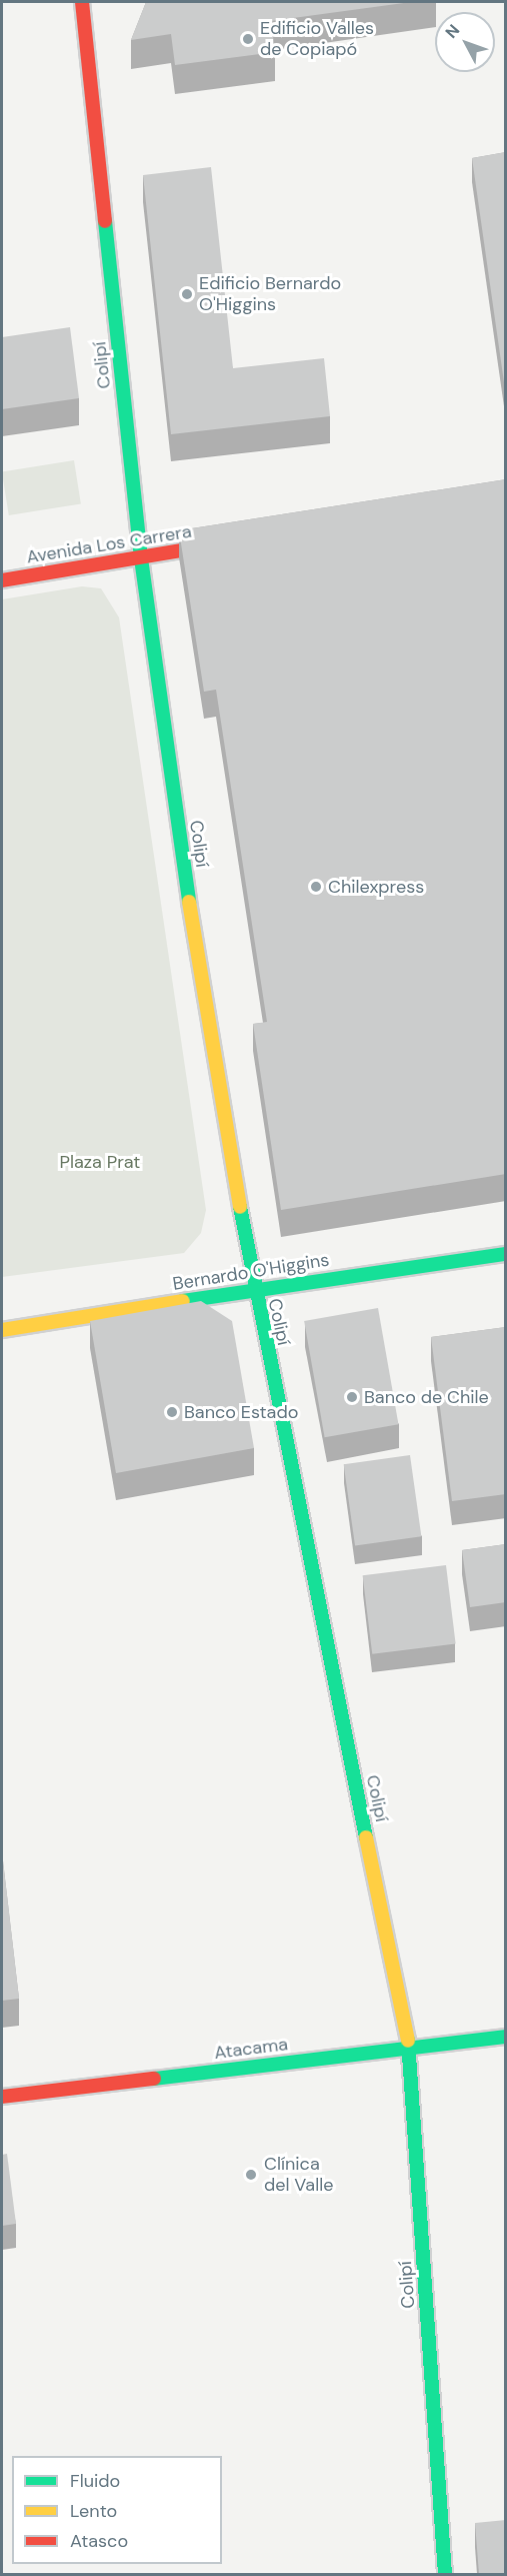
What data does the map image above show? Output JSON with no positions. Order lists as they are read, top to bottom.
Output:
{
  "streets": {
    "street": [
      "Colipí",
      "Avenida Los Carrera",
      "Bernardo O'Higgins",
      "Atacama"
    ]
  },
  "crossings": [
    ["Colipí", "Avenida Los Carrera"],
    ["Colipí", "Bernardo O'Higgins"],
    ["Colipí", "Atacama"]
  ],
  "parks": ["Plaza Prat"],
  "places": [
    "Edificio Valles de Copiapó",
    "Edificio Bernardo O'Higgins",
    "Chilexpress",
    "Banco de Chile",
    "Banco Estado",
    "Clínica del Valle"
  ],
  "legend": ["Fluido", "Lento", "Atasco"],
  "north": "top left"
}
